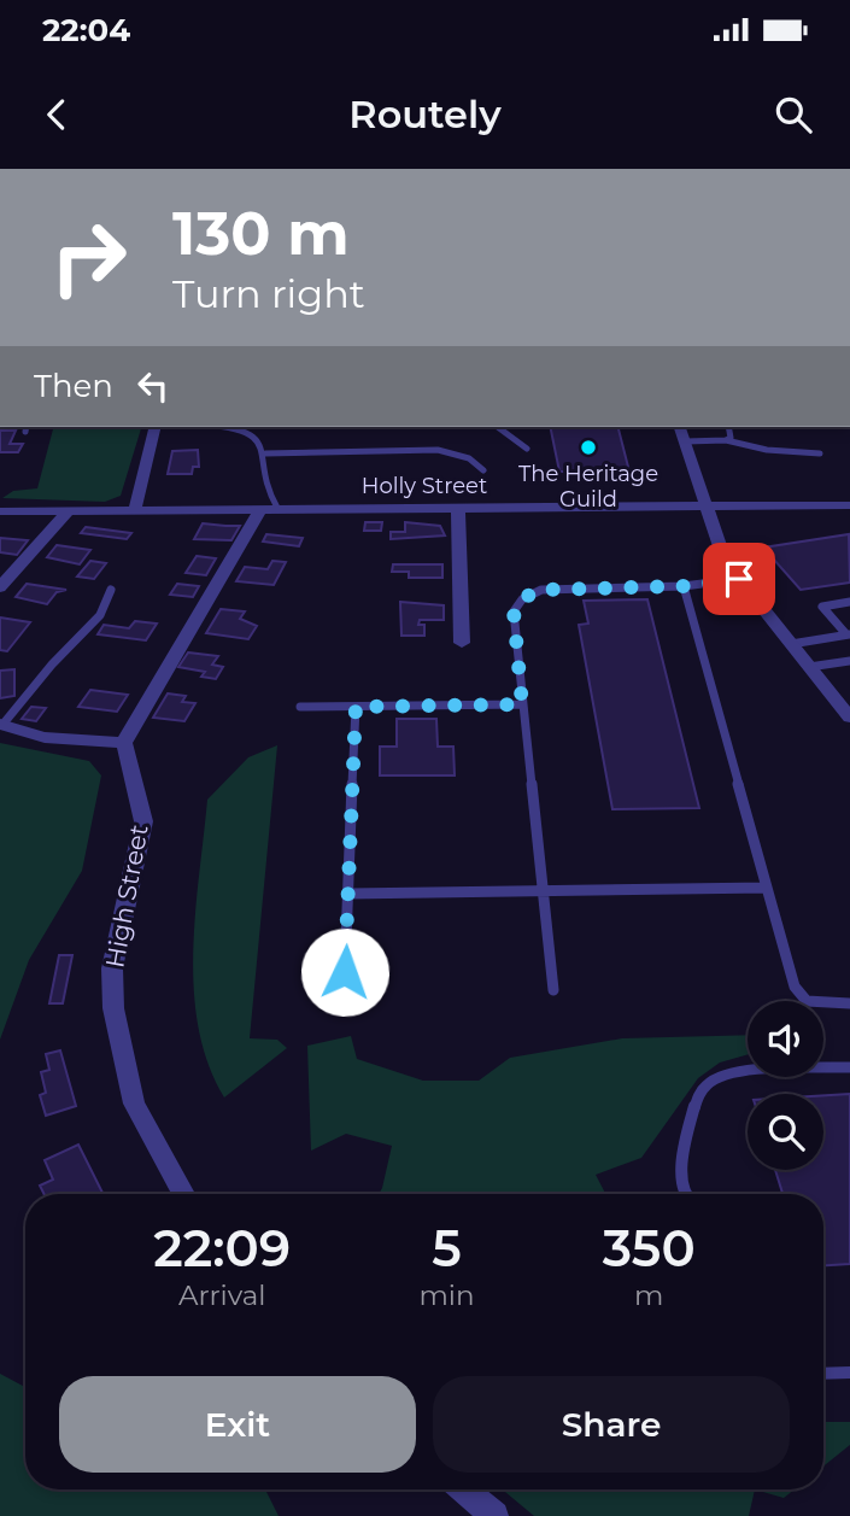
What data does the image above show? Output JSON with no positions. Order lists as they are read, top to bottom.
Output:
{
  "streets": {
    "street": ["Holly Street", "High Street"]
  },
  "places": ["The Heritage Guild"],
  "page": {
    "status": "22:04",
    "header": "Routely",
    "turn": ["130 m", "Turn right"],
    "then": "Then",
    "eta": [
      "22:09",
      "Arrival",
      "5",
      "min",
      "350",
      "m"
    ],
    "buttons": ["Exit", "Share"]
  }
}
